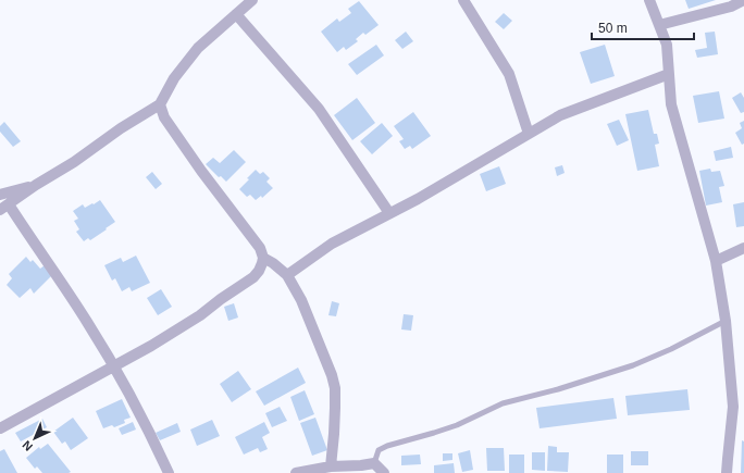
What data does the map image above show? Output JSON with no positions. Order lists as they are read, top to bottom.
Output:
{
  "scale_bar": "50 m",
  "north": "bottom left"
}
